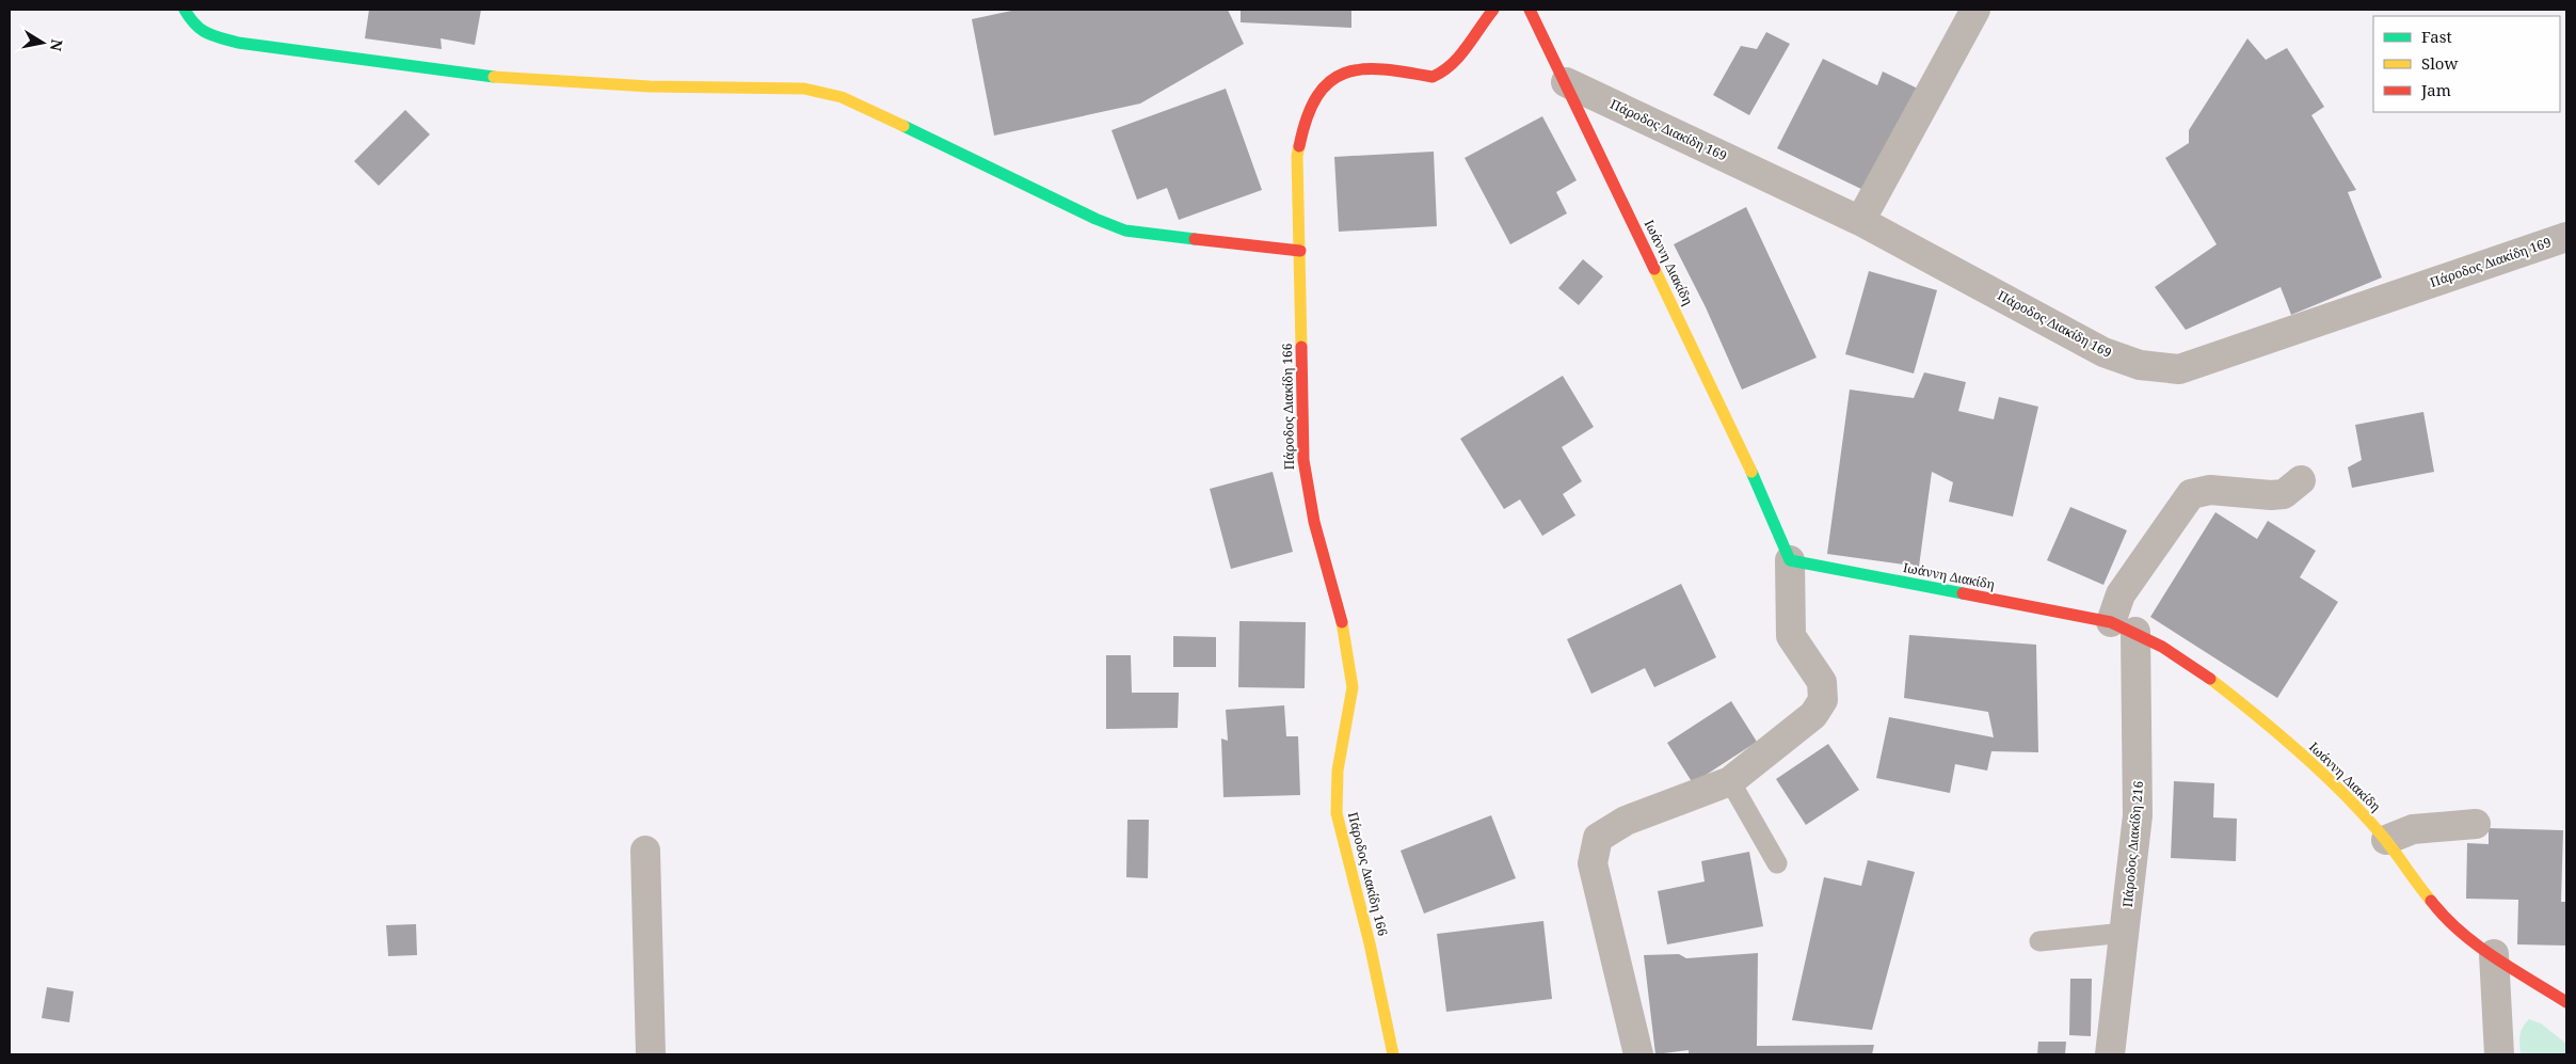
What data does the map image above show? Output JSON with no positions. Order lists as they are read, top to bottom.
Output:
{
  "streets": {
    "street": [
      "Πάροδος Διακίδη 169",
      "Ιωάννη Διακίδη",
      "Πάροδος Διακίδη 166",
      "Πάροδος Διακίδη 216"
    ]
  },
  "crossings": [
    ["Πάροδος Διακίδη 169", "Ιωάννη Διακίδη"],
    ["Ιωάννη Διακίδη", "Πάροδος Διακίδη 216"]
  ],
  "legend": ["Fast", "Slow", "Jam"],
  "north": "right"
}
